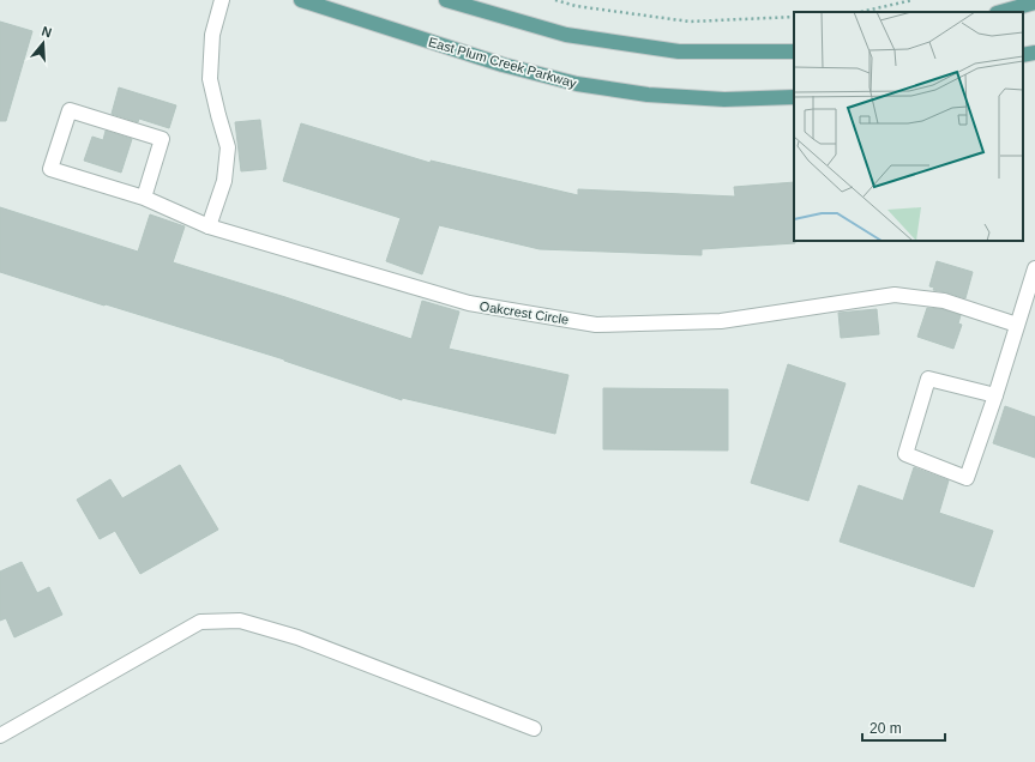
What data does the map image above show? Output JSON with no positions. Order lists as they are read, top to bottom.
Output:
{
  "streets": {
    "main road": ["East Plum Creek Parkway"],
    "street": ["Oakcrest Circle"]
  },
  "scale_bar": "20 m",
  "north": "top"
}
